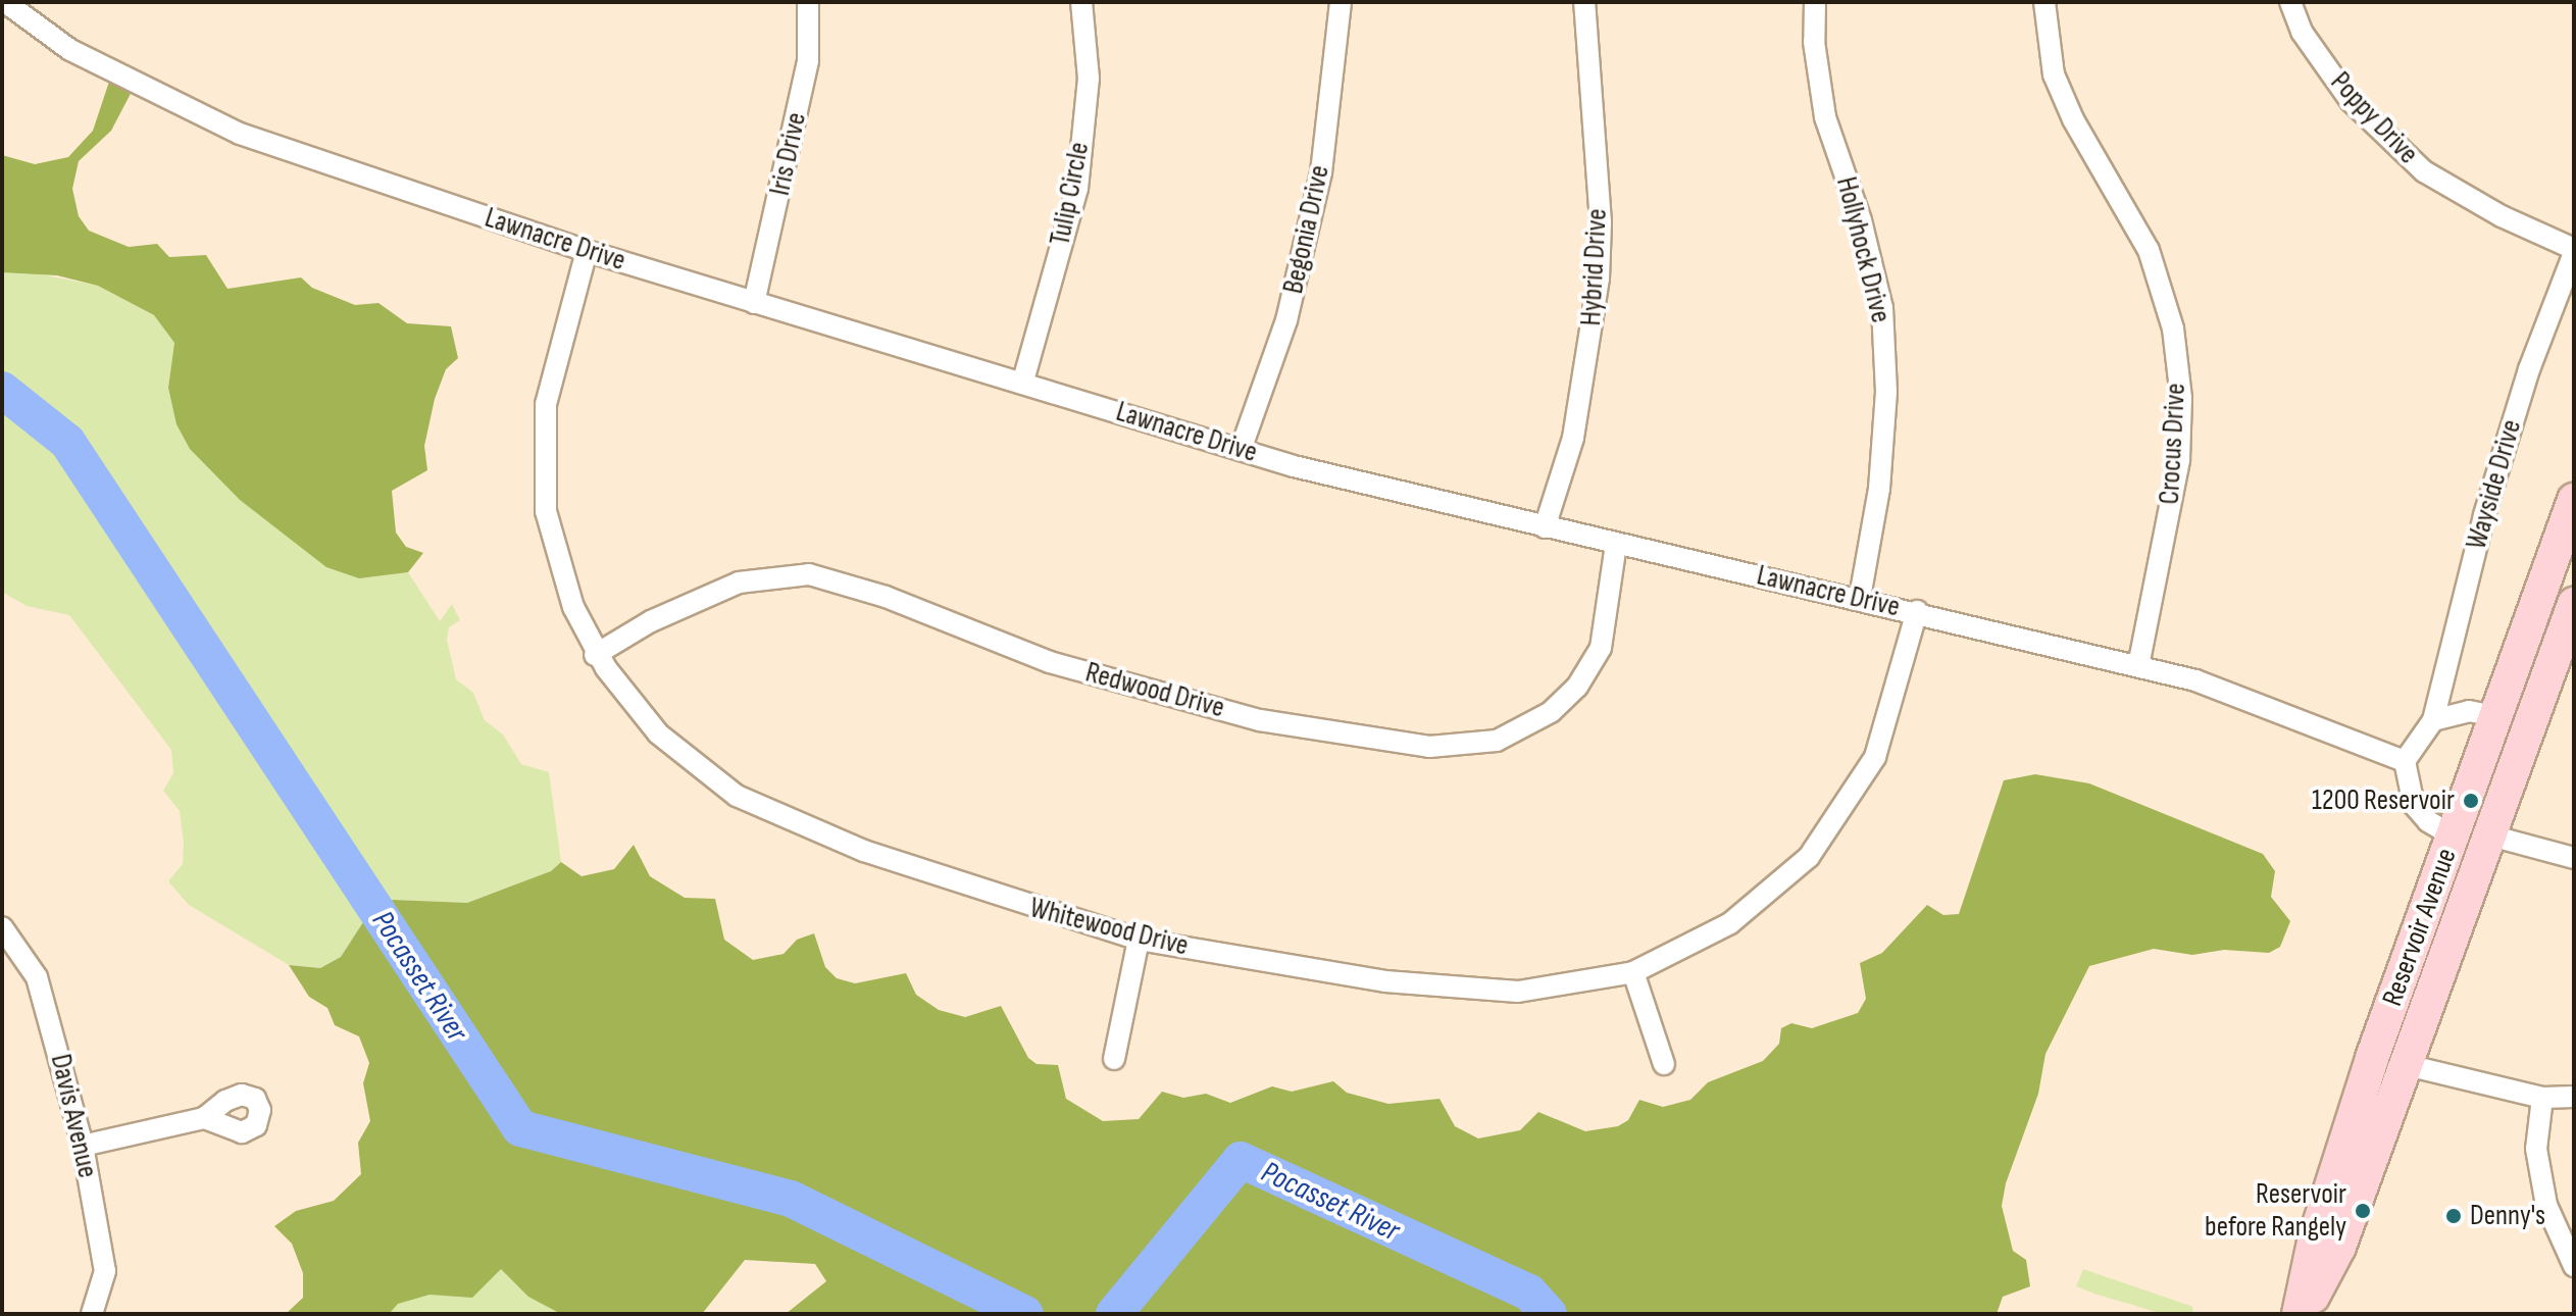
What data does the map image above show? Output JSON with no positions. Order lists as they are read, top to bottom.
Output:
{
  "streets": {
    "main road": ["Reservoir Avenue"],
    "street": [
      "Poppy Drive",
      "Iris Drive",
      "Tulip Circle",
      "Begonia Drive",
      "Lawnacre Drive",
      "Hollyhock Drive",
      "Hybrid Drive",
      "Crocus Drive",
      "Wayside Drive",
      "Redwood Drive",
      "Whitewood Drive",
      "Davis Avenue"
    ]
  },
  "crossings": [
    ["Poppy Drive", "Wayside Drive"],
    ["Iris Drive", "Lawnacre Drive"],
    ["Tulip Circle", "Lawnacre Drive"],
    ["Begonia Drive", "Lawnacre Drive"],
    ["Lawnacre Drive", "Hollyhock Drive"],
    ["Lawnacre Drive", "Hybrid Drive"],
    ["Lawnacre Drive", "Crocus Drive"],
    ["Lawnacre Drive", "Redwood Drive"],
    ["Lawnacre Drive", "Whitewood Drive"],
    ["Redwood Drive", "Whitewood Drive"]
  ],
  "water": ["Pocasset River"],
  "places": ["1200 Reservoir", "Reservoir before Rangely", "Denny's"]
}
